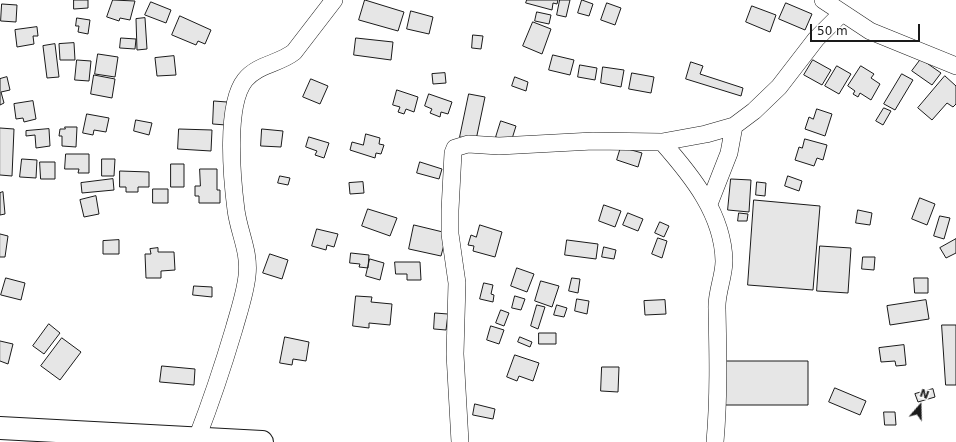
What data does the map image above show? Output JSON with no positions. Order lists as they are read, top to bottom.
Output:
{
  "scale_bar": "50 m",
  "north": "top"
}
